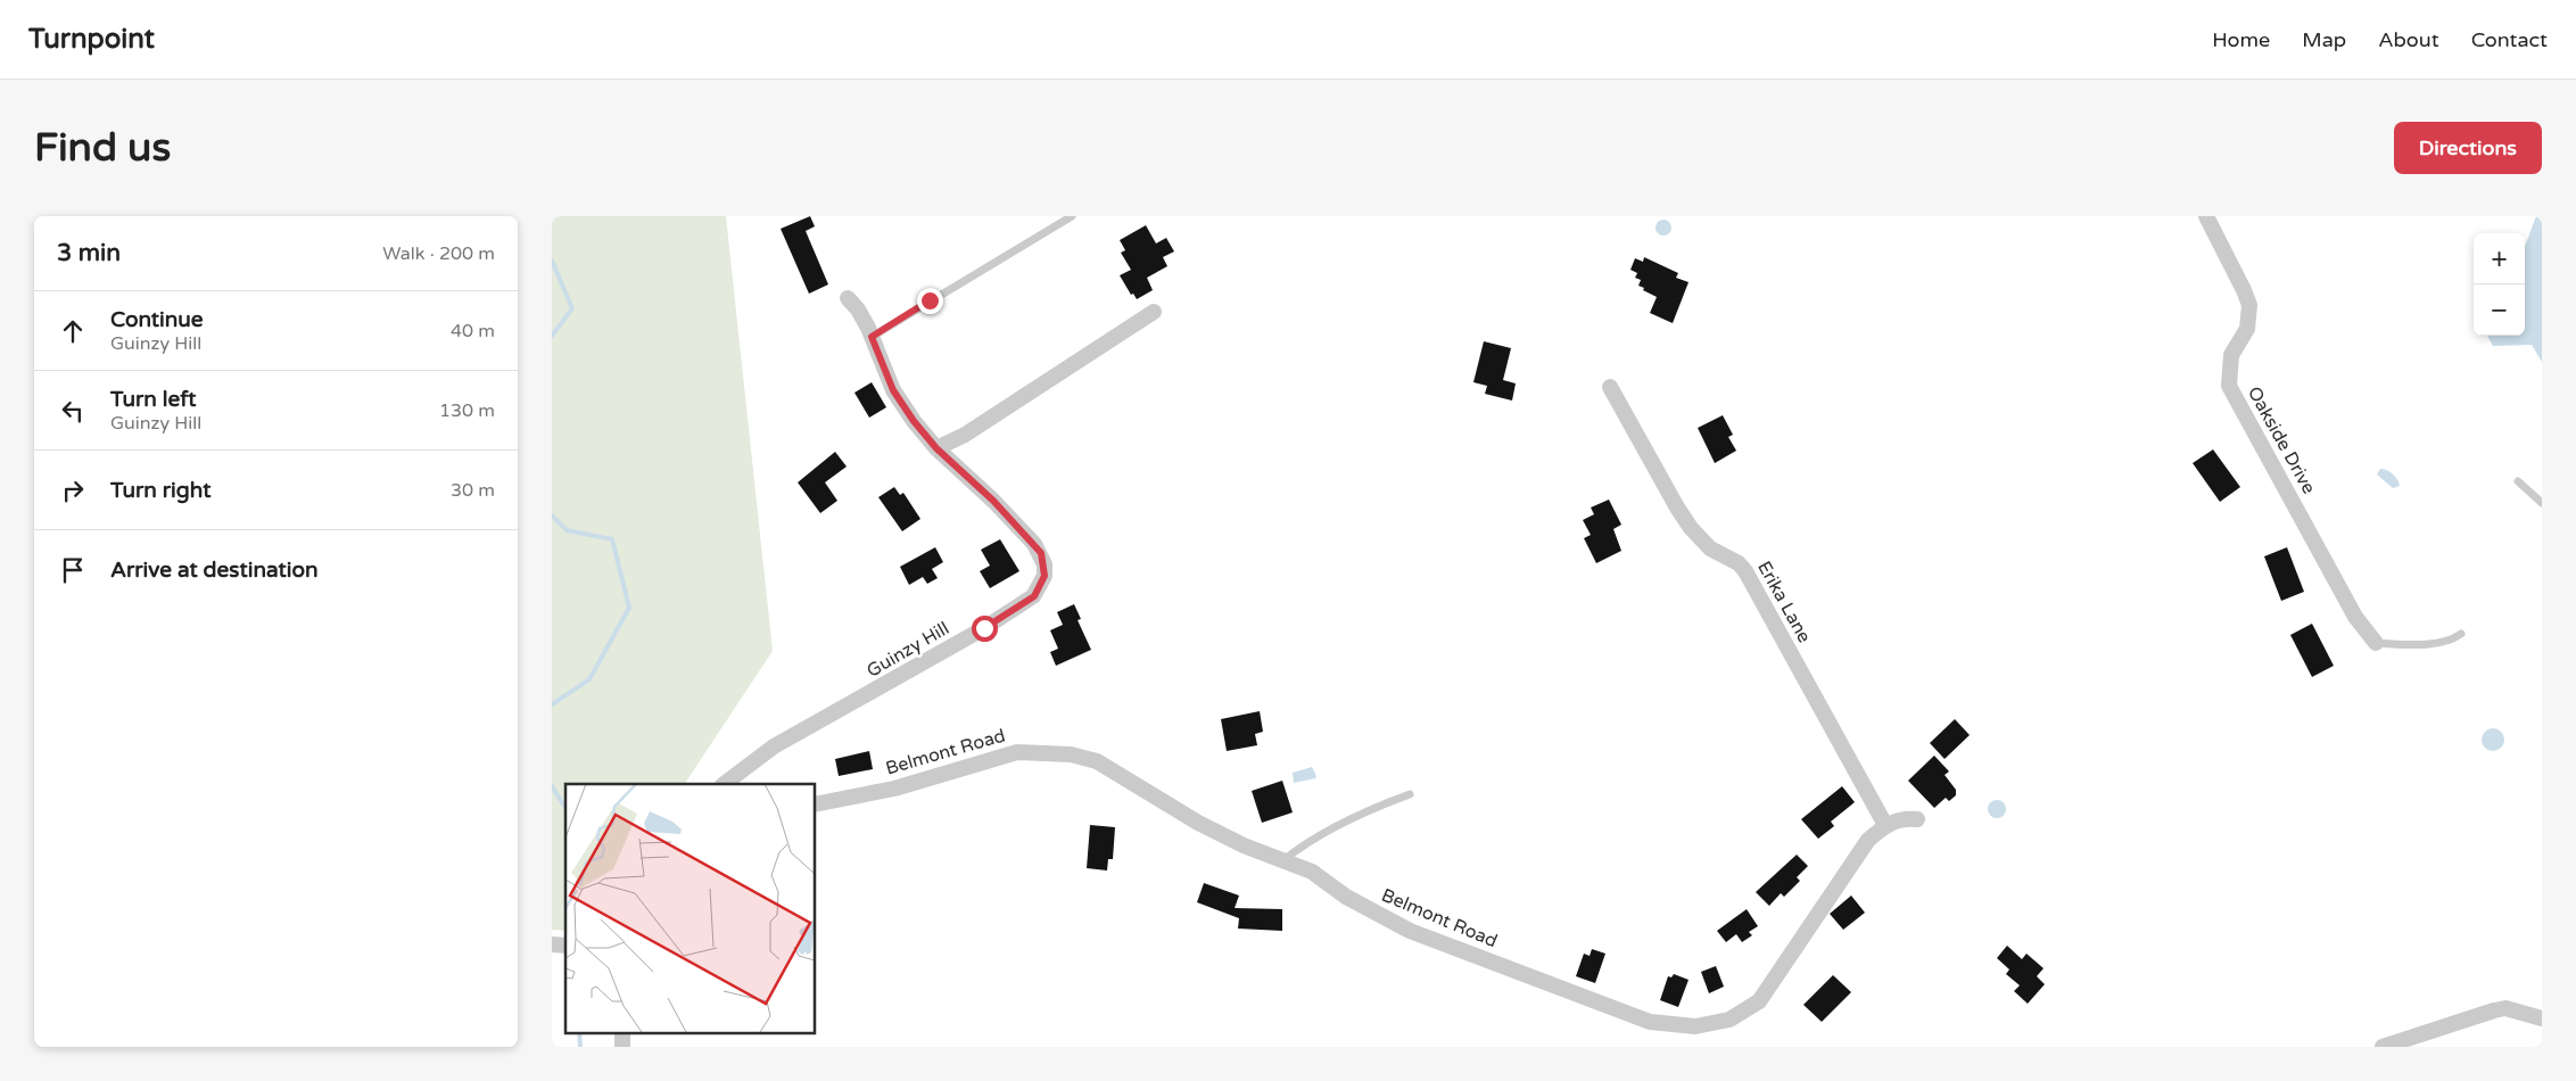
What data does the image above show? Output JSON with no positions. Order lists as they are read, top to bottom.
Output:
{
  "streets": {
    "street": [
      "Oakside Drive",
      "Erika Lane",
      "Guinzy Hill",
      "Belmont Road"
    ]
  },
  "crossings": [
    ["Erika Lane", "Belmont Road"]
  ],
  "page": {
    "header": "Turnpoint",
    "nav": [
      "Home",
      "Map",
      "About",
      "Contact"
    ],
    "buttons": "Directions",
    "title": "Find us",
    "heading": ["3 min", "Walk · 200 m"],
    "map_buttons": ["+", "−"],
    "list": [
      ["Continue", "Guinzy Hill", "40 m"],
      ["Turn left", "Guinzy Hill", "130 m"],
      ["Turn right", "30 m"],
      "Arrive at destination"
    ]
  }
}
